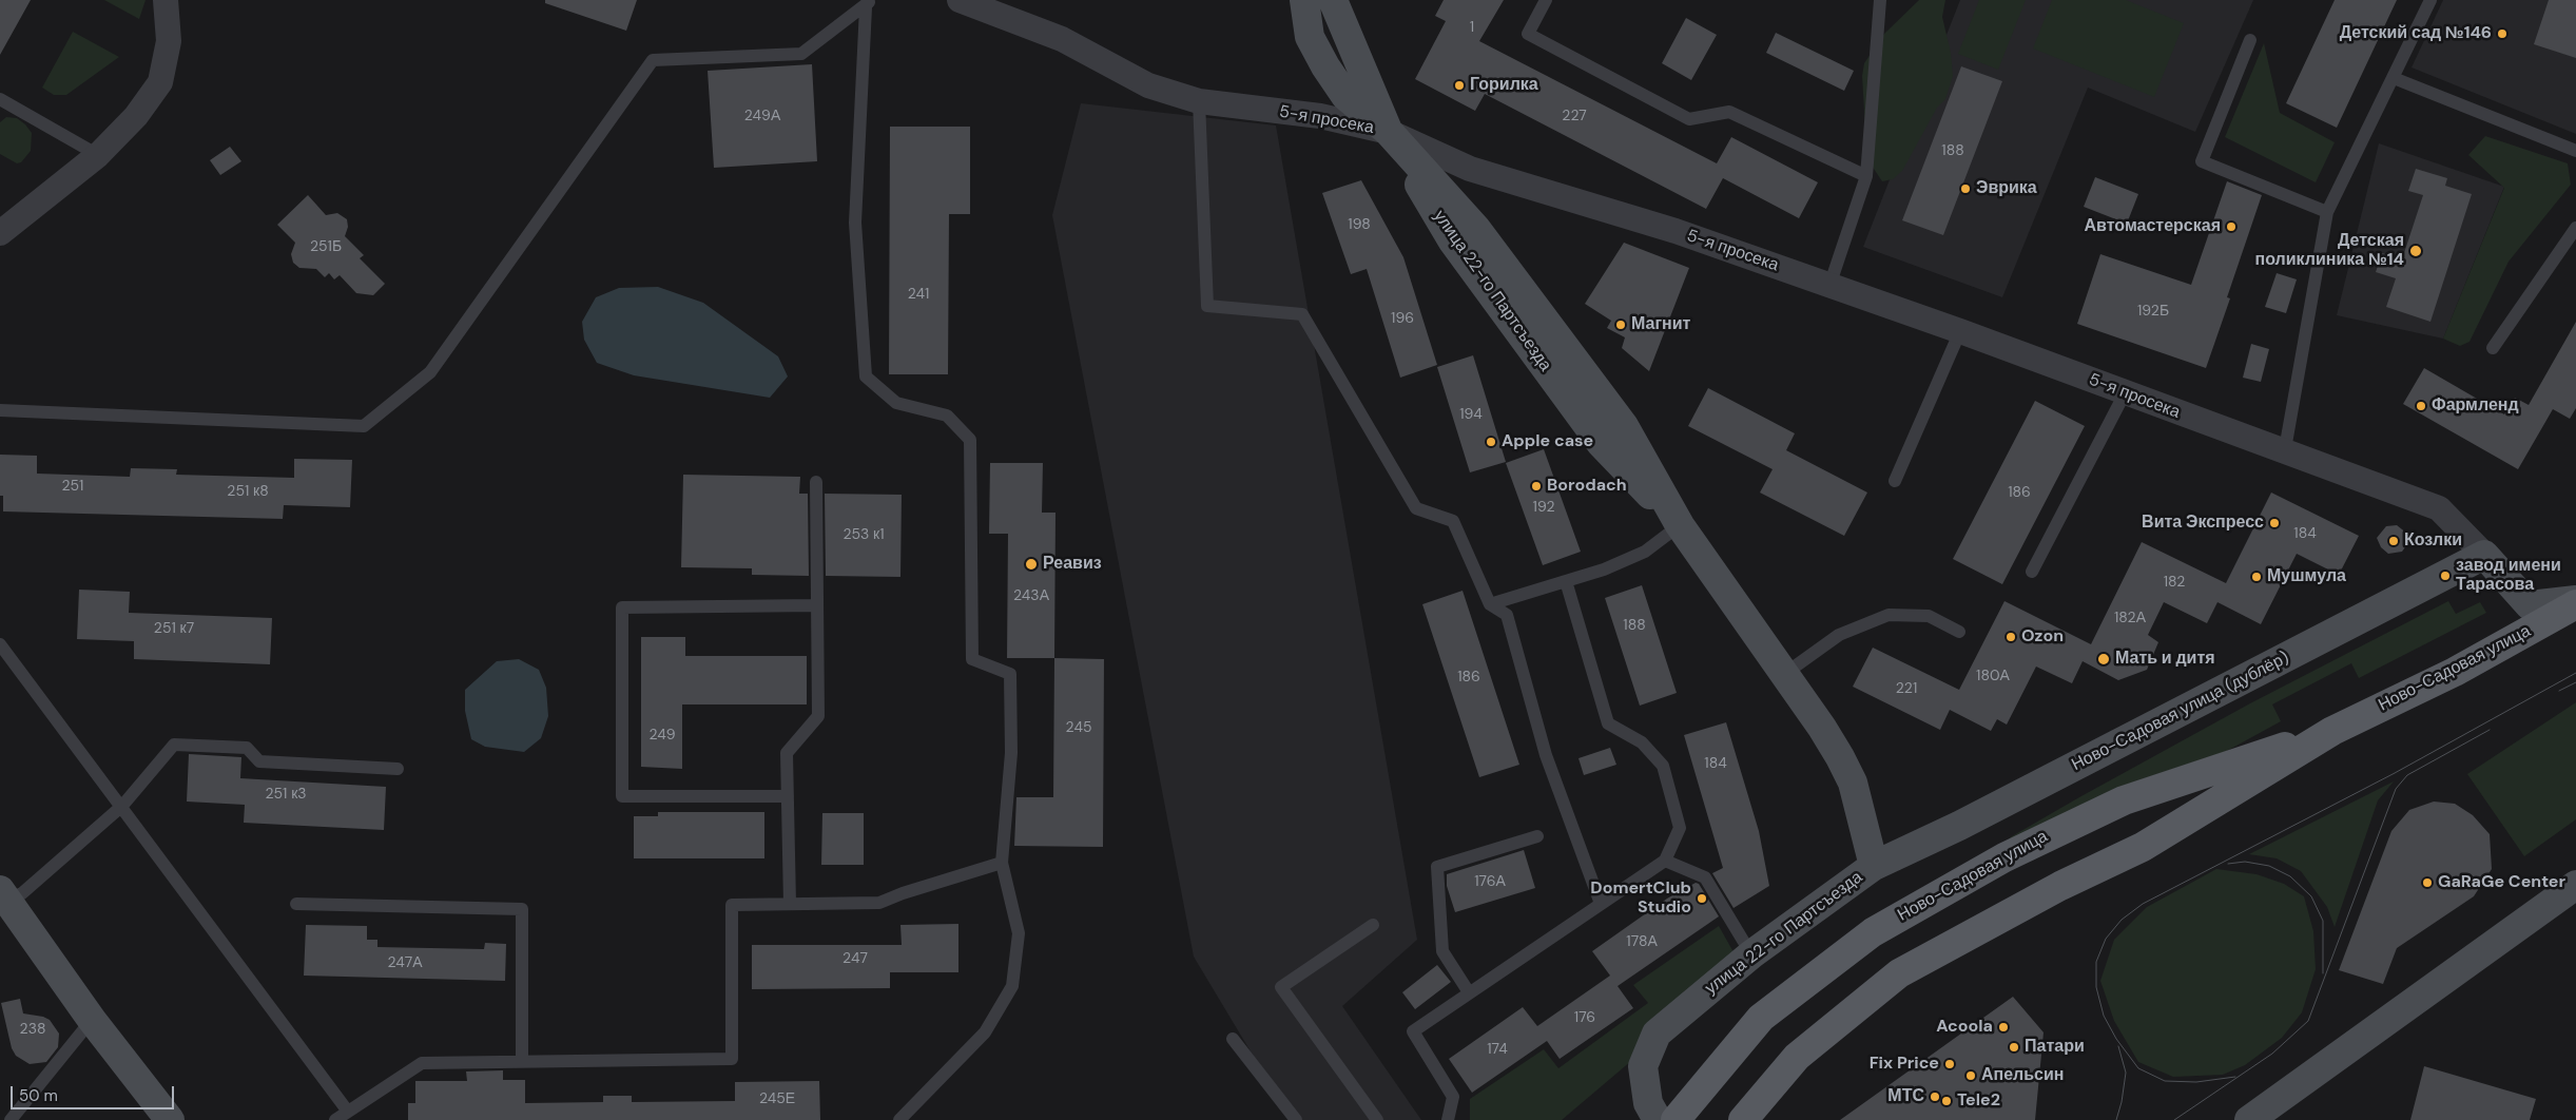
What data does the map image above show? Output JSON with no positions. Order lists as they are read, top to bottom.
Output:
{
  "streets": {
    "main road": ["улица 22-го Партсъезда", "Ново-Садовая улица", "Ново-Садовая улица (дублёр)"],
    "street": ["5-я просека"]
  },
  "crossings": [
    ["5-я просека", "улица 22-го Партсъезда"],
    ["5-я просека", "Ново-Садовая улица (дублёр)"],
    ["улица 22-го Партсъезда", "Ново-Садовая улица (дублёр)"]
  ],
  "places": [
    "Детский сад №146",
    "Горилка",
    "Эврика",
    "Автомастерская",
    "Детская поликлиника №14",
    "Магнит",
    "Фармленд",
    "Apple case",
    "Borodach",
    "Вита Экспресс",
    "Козлки",
    "Реавиз",
    "завод имени Тарасова",
    "Мушмула",
    "Ozon",
    "Мать и дитя",
    "GaRaGe Center",
    "DomertClub Studio",
    "Acoola",
    "Патари",
    "Fix Price",
    "Апельсин",
    "МТС",
    "Tele2"
  ],
  "house_numbers": [
    "1",
    "249А",
    "227",
    "188",
    "198",
    "251Б",
    "241",
    "192Б",
    "196",
    "194",
    "251",
    "251 к8",
    "186",
    "192",
    "184",
    "253 к1",
    "182",
    "243А",
    "182А",
    "188",
    "251 к7",
    "180А",
    "186",
    "221",
    "245",
    "249",
    "184",
    "251 к3",
    "176А",
    "178А",
    "247",
    "247А",
    "176",
    "238",
    "174",
    "245Е"
  ],
  "scale_bar": "50 m"
}
